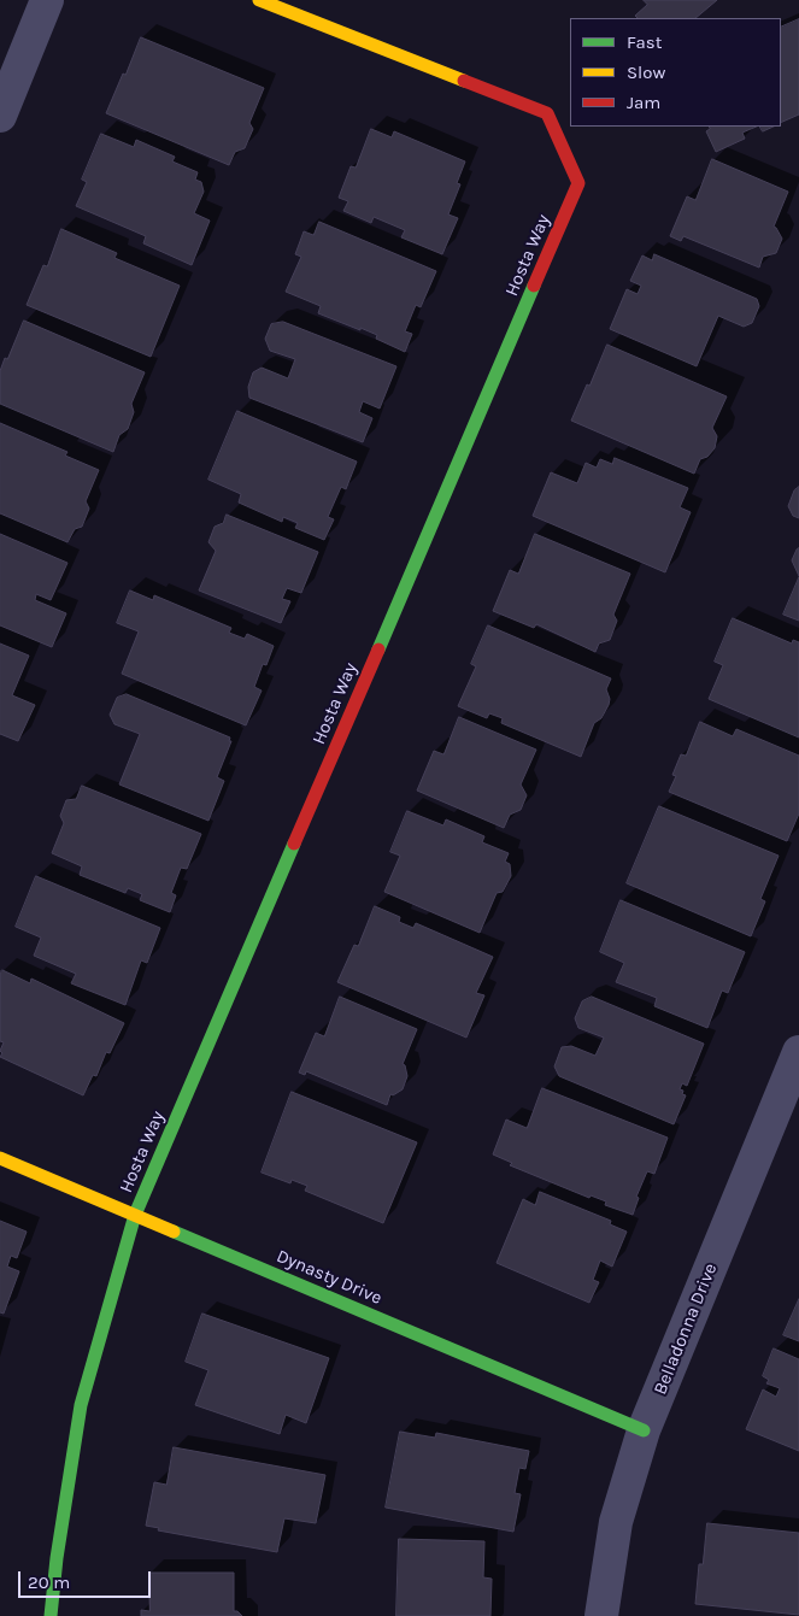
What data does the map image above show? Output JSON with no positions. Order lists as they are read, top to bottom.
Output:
{
  "streets": {
    "street": ["Hosta Way", "Dynasty Drive", "Belladonna Drive"]
  },
  "crossings": [
    ["Hosta Way", "Dynasty Drive"],
    ["Dynasty Drive", "Belladonna Drive"]
  ],
  "legend": ["Fast", "Slow", "Jam"],
  "scale_bar": "20 m"
}
